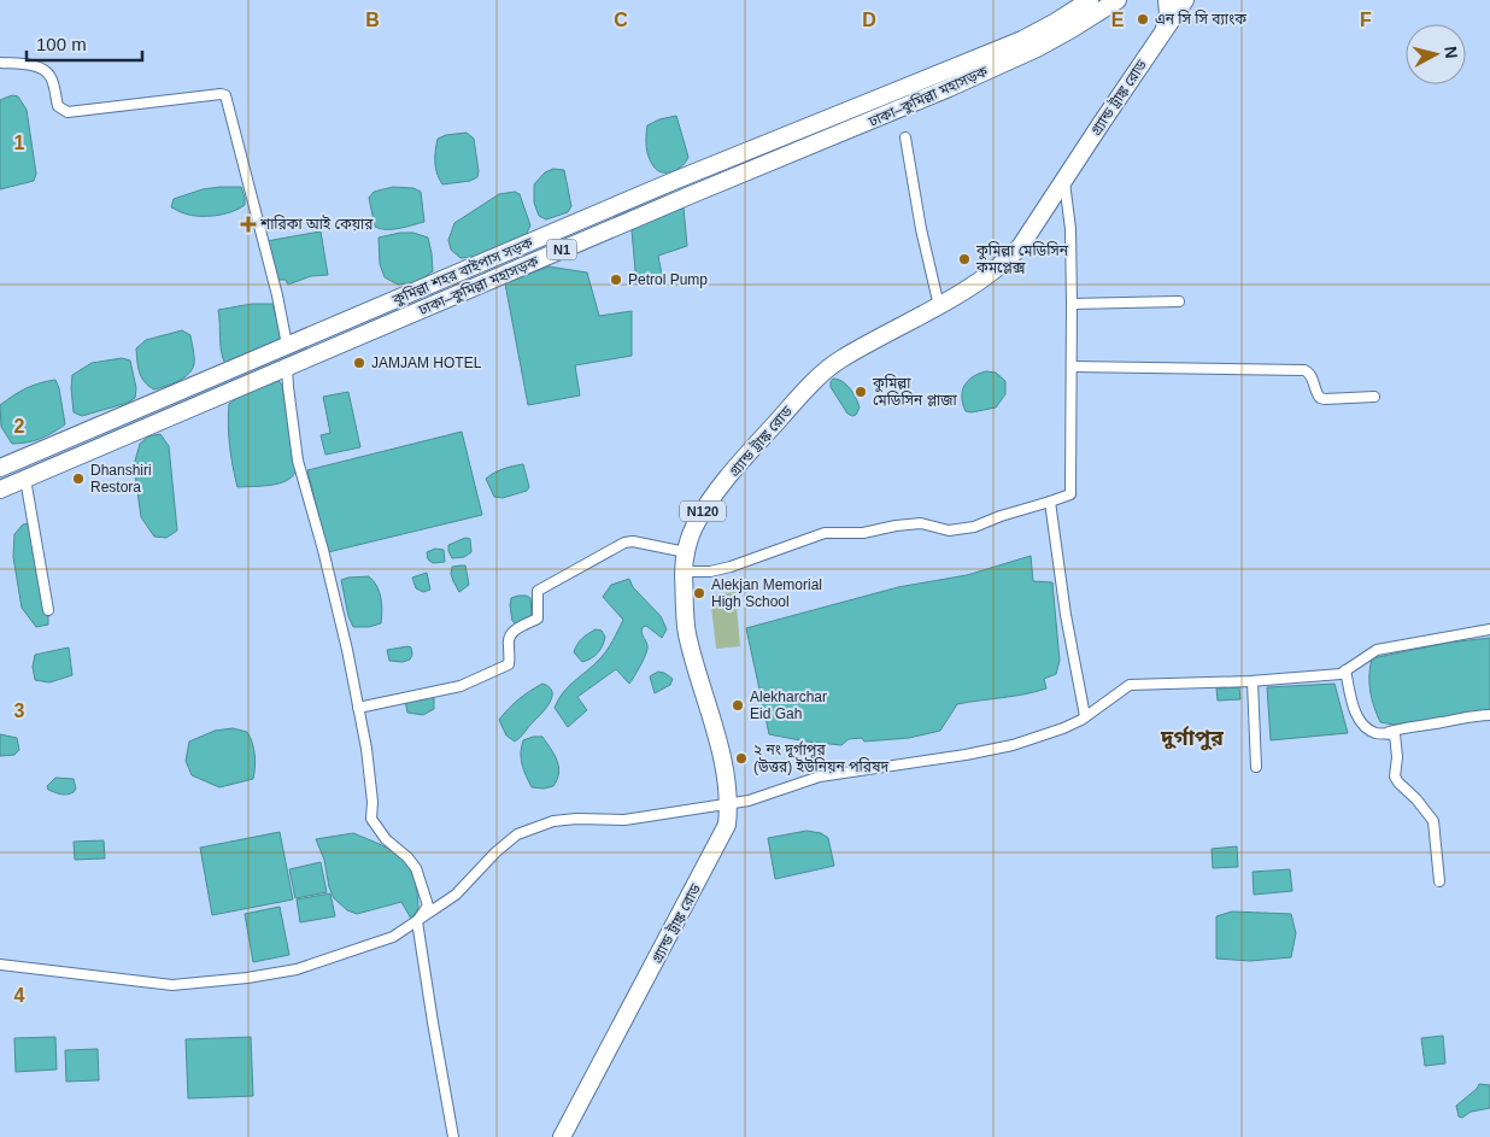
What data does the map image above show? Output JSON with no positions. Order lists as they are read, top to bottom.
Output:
{
  "streets": {
    "highway": [
      "ঢাকা–কুমিল্লা মহাসড়ক",
      "গ্র্যান্ড ট্রাঙ্ক রোড",
      "N1",
      "কুমিল্লা শহর বাইপাস সড়ক",
      "N120"
    ]
  },
  "districts": ["দুর্গাপুর"],
  "places": {
    "other": [
      "এন সি সি ব্যাংক",
      "কুমিল্লা মেডিসিন কমপ্লেক্স",
      "Petrol Pump",
      "JAMJAM HOTEL",
      "কুমিল্লা মেডিসিন প্লাজা",
      "Dhanshiri Restora",
      "Alekjan Memorial High School",
      "Alekharchar Eid Gah",
      "২ নং দূর্গাপুর (উত্তর) ইউনিয়ন পরিষদ"
    ],
    "health": ["শারিকা আই কেয়ার"]
  },
  "scale_bar": "100 m",
  "north": "right",
  "grid": {
    "columns": [
      "B",
      "C",
      "D",
      "E",
      "F"
    ],
    "rows": [
      "1",
      "2",
      "3",
      "4"
    ]
  }
}
